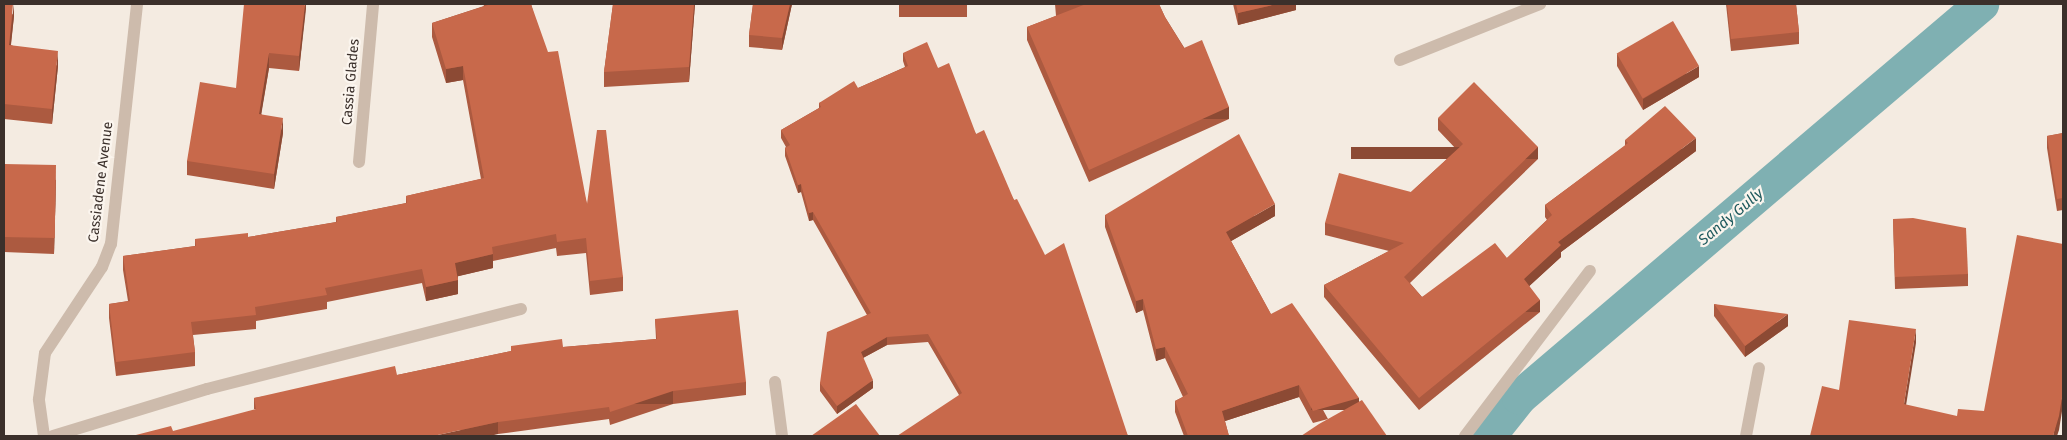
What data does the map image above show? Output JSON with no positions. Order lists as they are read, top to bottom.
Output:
{
  "streets": {
    "street": ["Cassia Glades", "Cassiadene Avenue"]
  },
  "water": ["Sandy Gully"]
}
